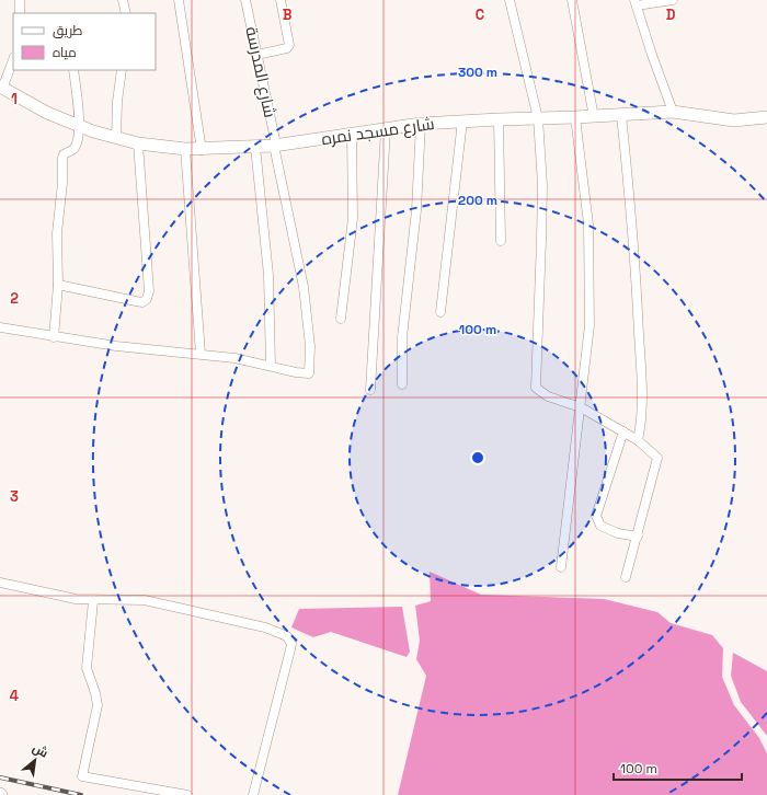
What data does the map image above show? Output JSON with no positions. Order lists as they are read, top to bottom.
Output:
{
  "streets": {
    "street": ["شارع المدرسة", "شارع مسجد نمره"]
  },
  "crossings": [
    ["شارع المدرسة", "شارع مسجد نمره"]
  ],
  "legend": ["طريق", "مياه"],
  "scale_bar": "100 m",
  "north": "top right",
  "grid": {
    "columns": ["B", "C", "D"],
    "rows": [
      "1",
      "2",
      "3",
      "4"
    ]
  },
  "rings": ["300 m", "200 m", "100 m"]
}
